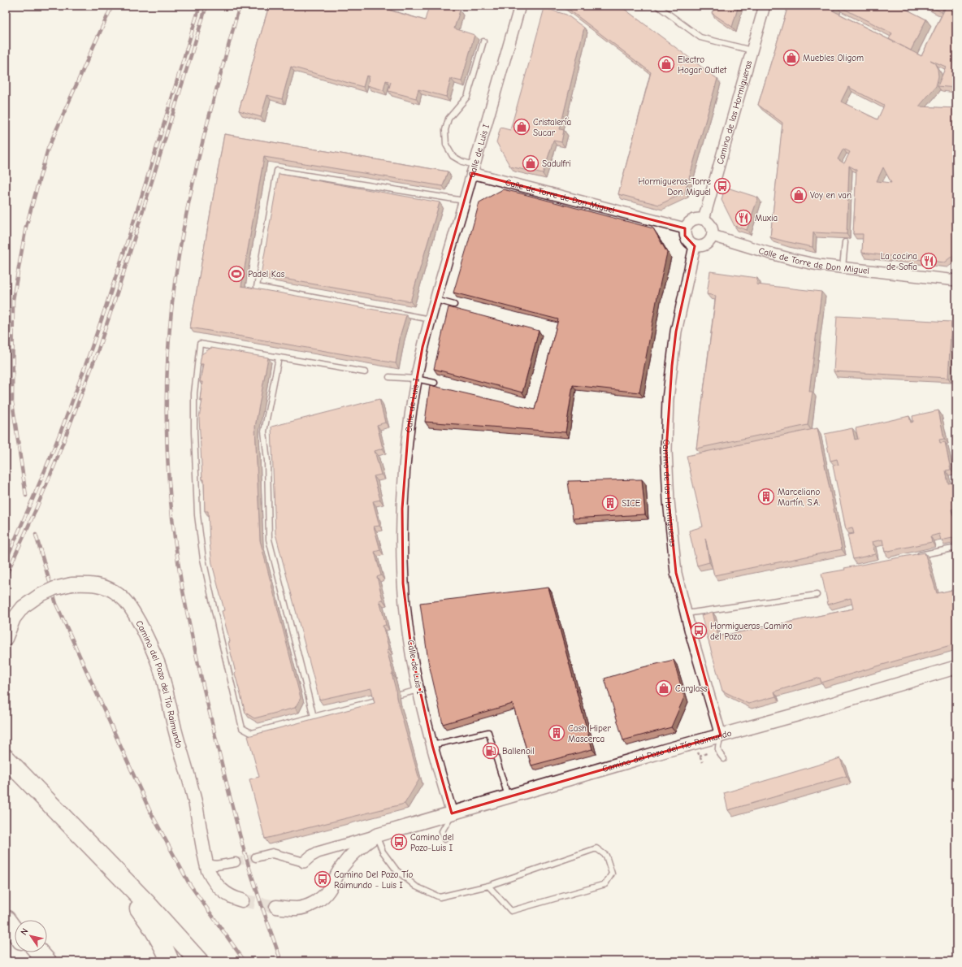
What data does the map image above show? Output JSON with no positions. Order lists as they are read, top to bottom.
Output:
{
  "streets": {
    "street": [
      "Camino de las Hormigueras",
      "Calle de Luis I",
      "Calle de Torre de Don Miguel",
      "Camino del Pozo del Tío Raimundo"
    ]
  },
  "crossings": [
    ["Camino de las Hormigueras", "Calle de Torre de Don Miguel"],
    ["Camino de las Hormigueras", "Camino del Pozo del Tío Raimundo"],
    ["Calle de Luis I", "Calle de Torre de Don Miguel"],
    ["Calle de Luis I", "Camino del Pozo del Tío Raimundo"]
  ],
  "places": {
    "shop": [
      "Muebles Oligom",
      "Electro Hogar Outlet",
      "Cristalería Sucar",
      "Sadulfri",
      "Voy en van",
      "Carglass"
    ],
    "bus stop": [
      "Hormigueras-Torre Don Miguel",
      "Hormigueras-Camino del Pozo",
      "Camino del Pozo-Luis I",
      "Camino Del Pozo Tío Raimundo - Luis I"
    ],
    "restaurant": ["Muxia", "La cocina de Sofía"],
    "sports": ["Padel Kas"],
    "building": ["Marceliano Martín, S.A.", "SICE", "Cash Hiper Mascerca"],
    "fuel station": ["Ballenoil"]
  },
  "north": "top left"
}
